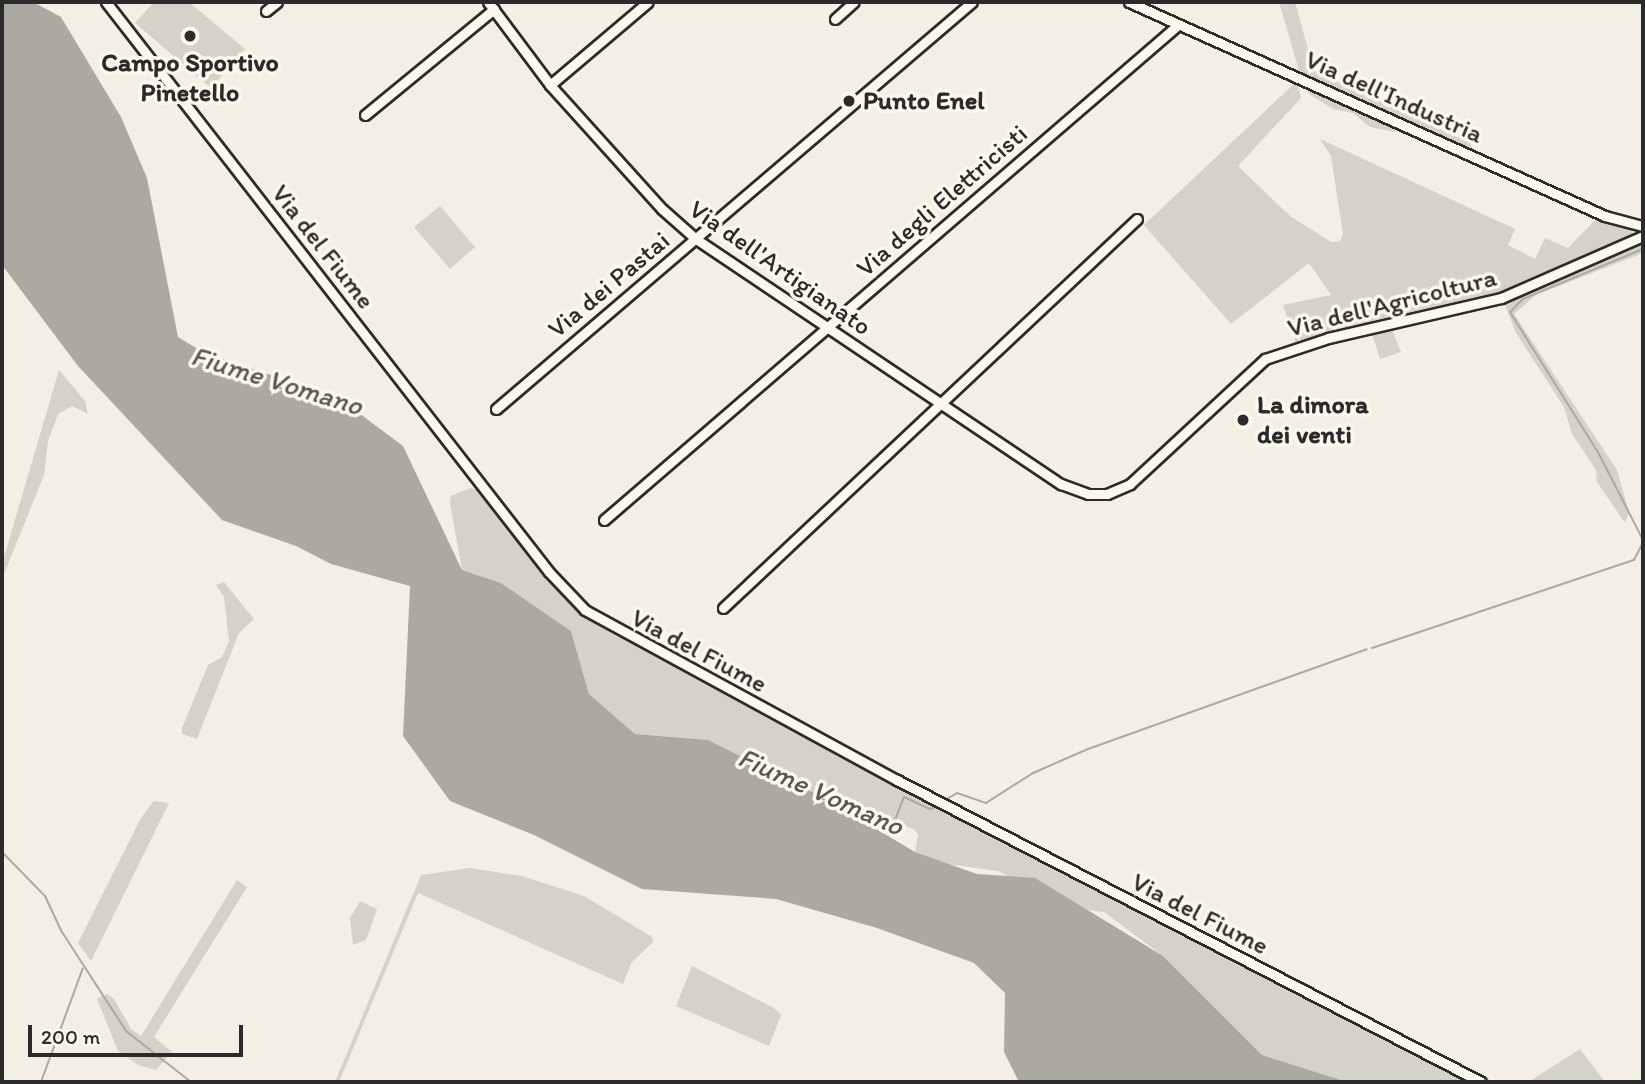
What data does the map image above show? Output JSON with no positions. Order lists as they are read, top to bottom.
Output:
{
  "streets": {
    "street": [
      "Via dell'Industria",
      "Via degli Elettricisti",
      "Via del Fiume",
      "Via dell'Artigianato",
      "Via dei Pastai",
      "Via dell'Agricoltura"
    ]
  },
  "crossings": [
    ["Via dell'Industria", "Via degli Elettricisti"],
    ["Via degli Elettricisti", "Via dell'Artigianato"],
    ["Via dell'Artigianato", "Via dei Pastai"],
    ["Via dell'Artigianato", "Via dell'Agricoltura"]
  ],
  "water": ["Fiume Vomano"],
  "places": ["Campo Sportivo Pinetello", "Punto Enel", "La dimora dei venti"],
  "scale_bar": "200 m"
}
